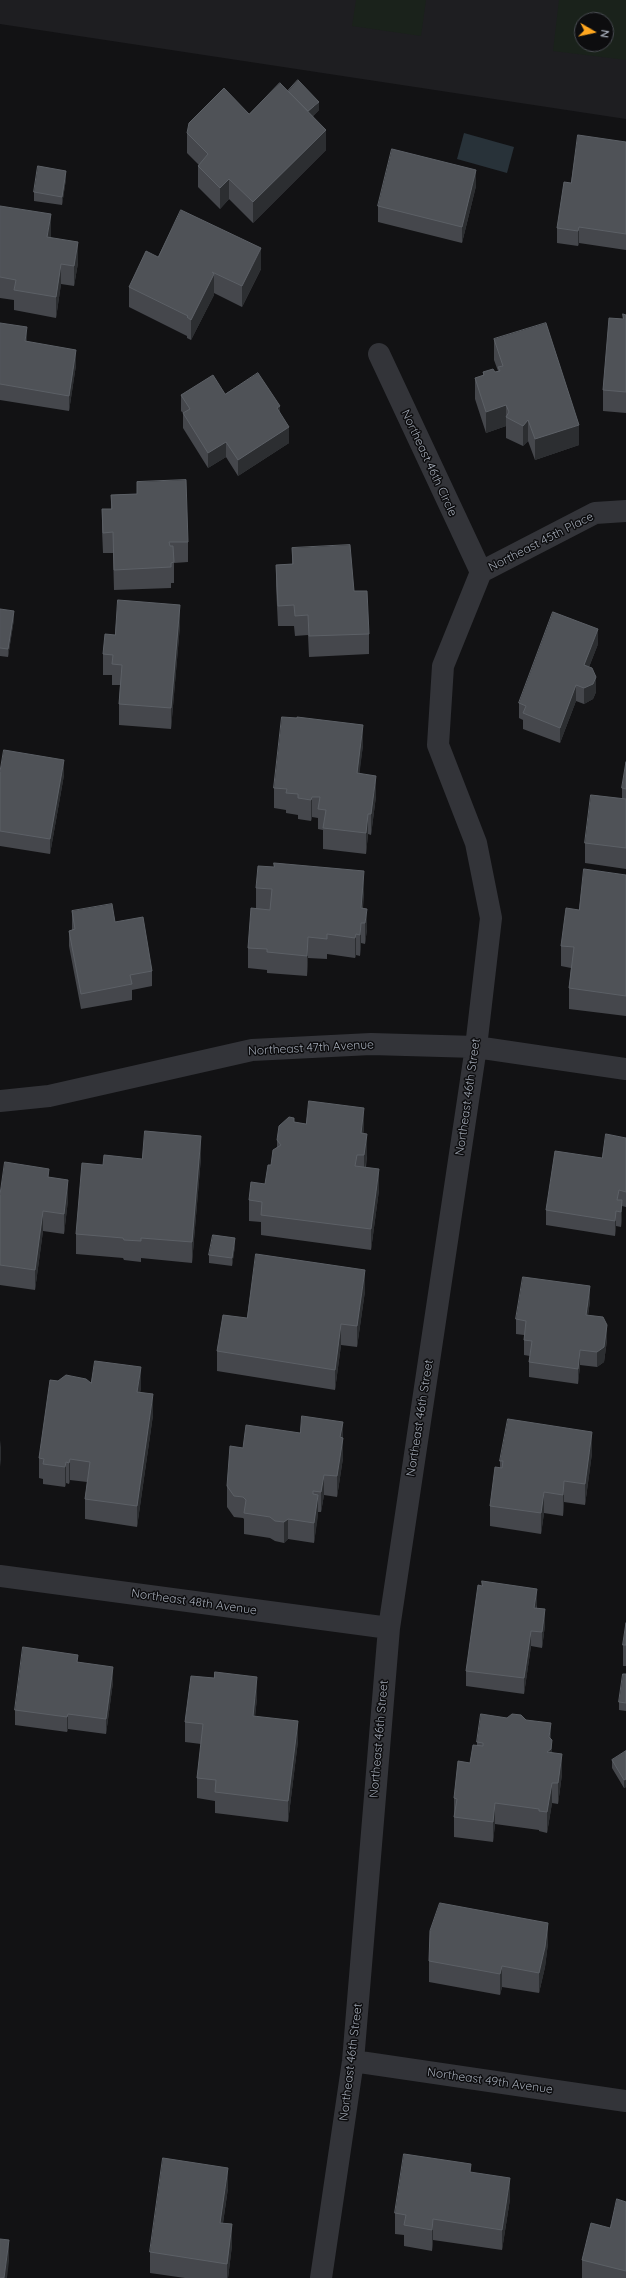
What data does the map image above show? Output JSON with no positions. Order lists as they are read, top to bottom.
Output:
{
  "streets": {
    "street": [
      "Northeast 46th Circle",
      "Northeast 45th Place",
      "Northeast 47th Avenue",
      "Northeast 46th Street",
      "Northeast 48th Avenue",
      "Northeast 49th Avenue"
    ]
  },
  "crossings": [
    ["Northeast 46th Circle", "Northeast 45th Place"],
    ["Northeast 46th Circle", "Northeast 46th Street"],
    ["Northeast 45th Place", "Northeast 46th Street"],
    ["Northeast 47th Avenue", "Northeast 46th Street"],
    ["Northeast 46th Street", "Northeast 48th Avenue"],
    ["Northeast 46th Street", "Northeast 49th Avenue"]
  ],
  "north": "right"
}
